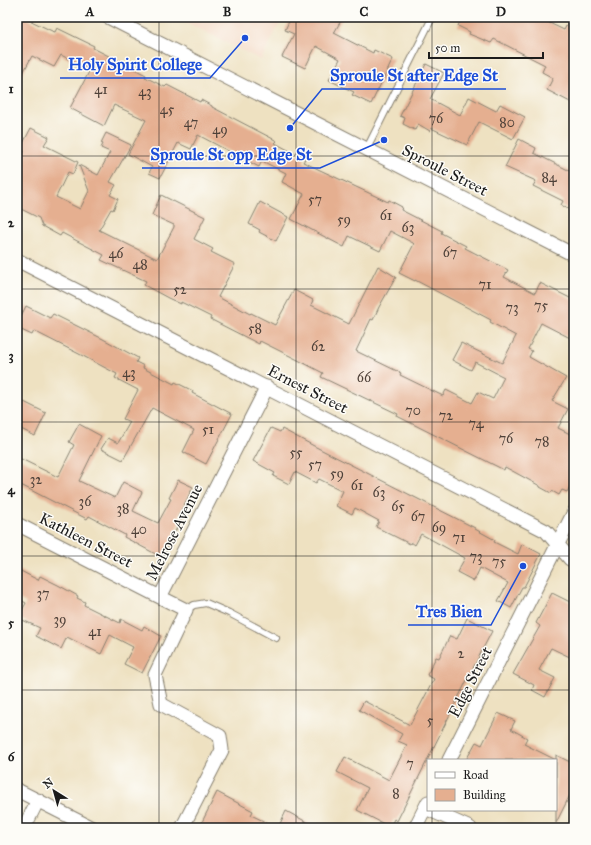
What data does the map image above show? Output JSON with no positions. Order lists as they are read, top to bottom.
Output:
{
  "streets": {
    "street": [
      "Sproule Street",
      "Ernest Street",
      "Melrose Avenue",
      "Kathleen Street",
      "Edge Street"
    ]
  },
  "crossings": [
    ["Ernest Street", "Melrose Avenue"],
    ["Ernest Street", "Edge Street"],
    ["Melrose Avenue", "Kathleen Street"]
  ],
  "places": [
    "Holy Spirit College",
    "Sproule St after Edge St",
    "Sproule St opp Edge St",
    "Tres Bien"
  ],
  "house_numbers": [
    "41",
    "43",
    "45",
    "76",
    "47",
    "80",
    "49",
    "84",
    "57",
    "61",
    "59",
    "63",
    "67",
    "46",
    "48",
    "71",
    "52",
    "75",
    "73",
    "58",
    "62",
    "43",
    "66",
    "70",
    "72",
    "74",
    "51",
    "76",
    "78",
    "55",
    "57",
    "59",
    "32",
    "61",
    "63",
    "36",
    "65",
    "38",
    "67",
    "69",
    "40",
    "71",
    "73",
    "75",
    "37",
    "39",
    "41",
    "2",
    "5",
    "7",
    "8"
  ],
  "legend": ["Road", "Building"],
  "scale_bar": "50 m",
  "north": "top left",
  "grid": {
    "columns": [
      "A",
      "B",
      "C",
      "D"
    ],
    "rows": [
      "1",
      "2",
      "3",
      "4",
      "5",
      "6"
    ]
  }
}
